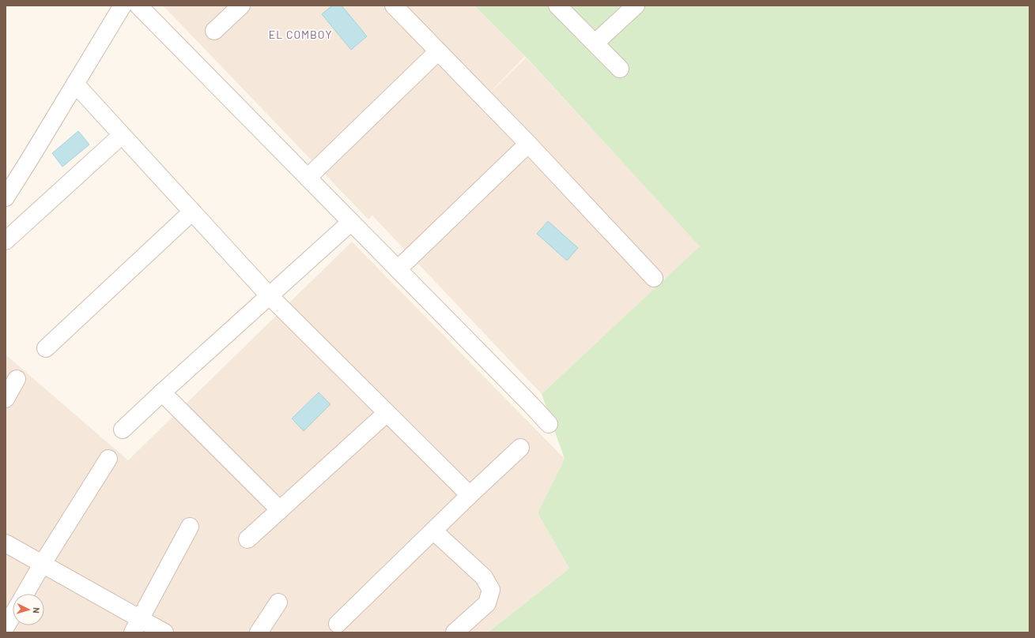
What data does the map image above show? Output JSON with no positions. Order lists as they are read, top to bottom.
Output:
{
  "districts": ["EL COMBOY"],
  "north": "right"
}
